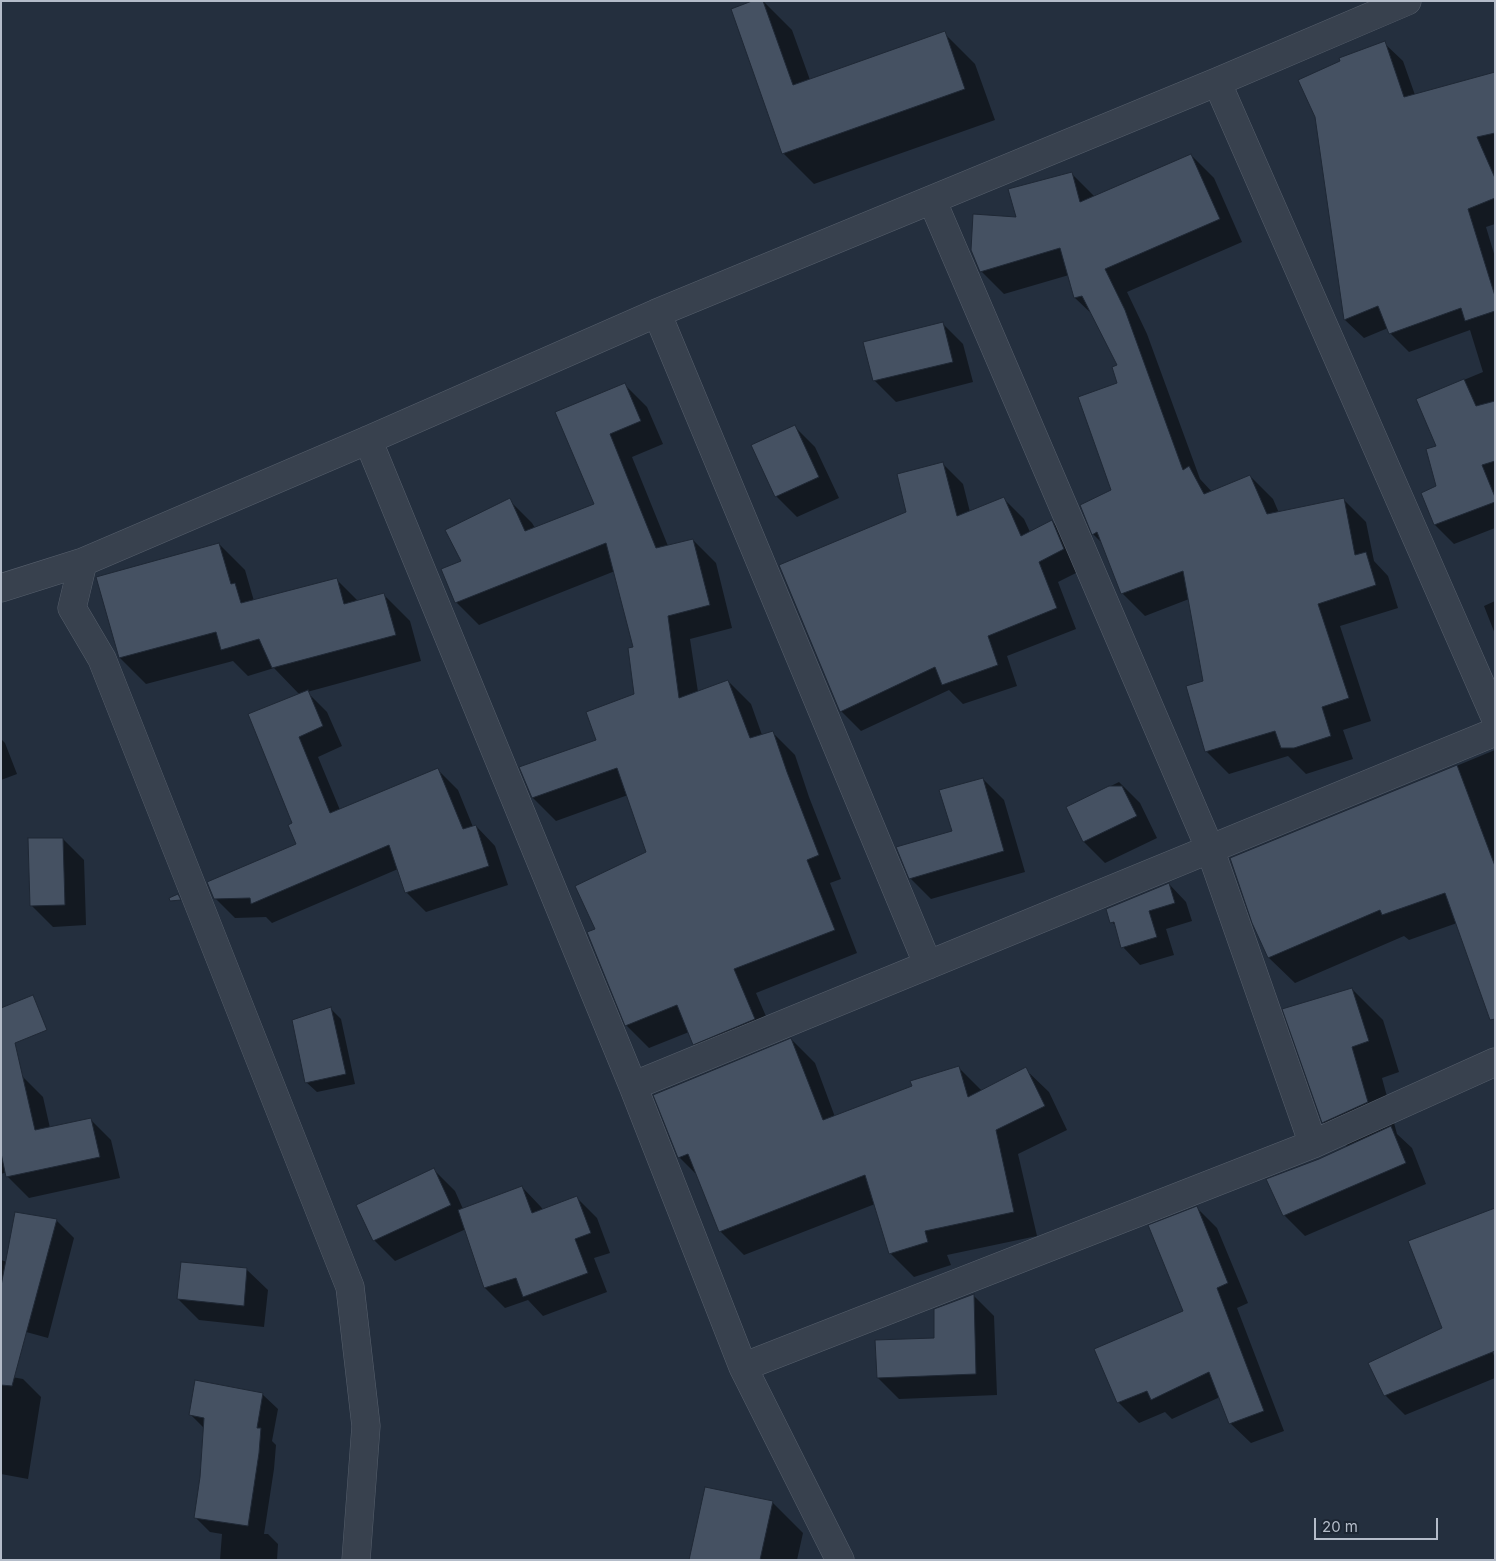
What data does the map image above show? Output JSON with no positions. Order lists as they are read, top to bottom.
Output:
{
  "scale_bar": "20 m"
}
